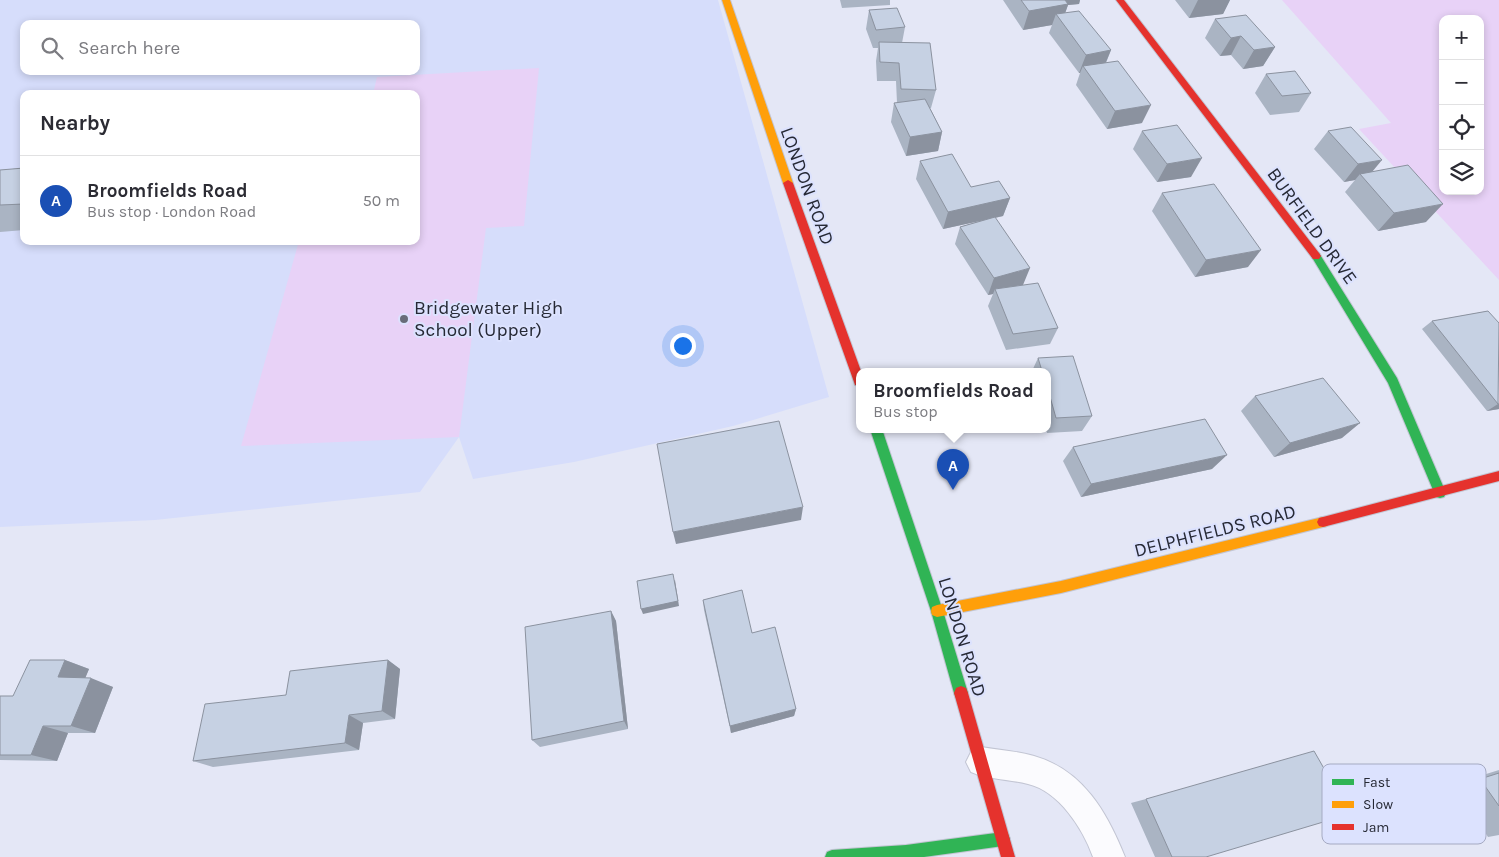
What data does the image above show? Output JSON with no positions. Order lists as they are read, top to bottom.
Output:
{
  "streets": {
    "main road": ["LONDON ROAD", "BURFIELD DRIVE", "DELPHFIELDS ROAD"]
  },
  "crossings": [
    ["LONDON ROAD", "DELPHFIELDS ROAD"],
    ["BURFIELD DRIVE", "DELPHFIELDS ROAD"]
  ],
  "places": ["Bridgewater High School (Upper)"],
  "legend": ["Fast", "Slow", "Jam"],
  "page": {
    "map_buttons": ["+", "−"],
    "search": "Search here",
    "heading": "Nearby",
    "list": [
      {
        "mark": "A",
        "name": "Broomfields Road",
        "note": "Bus stop · London Road",
        "value": "50 m"
      }
    ],
    "popup": ["Broomfields Road", "Bus stop"],
    "pins": "A"
  }
}
